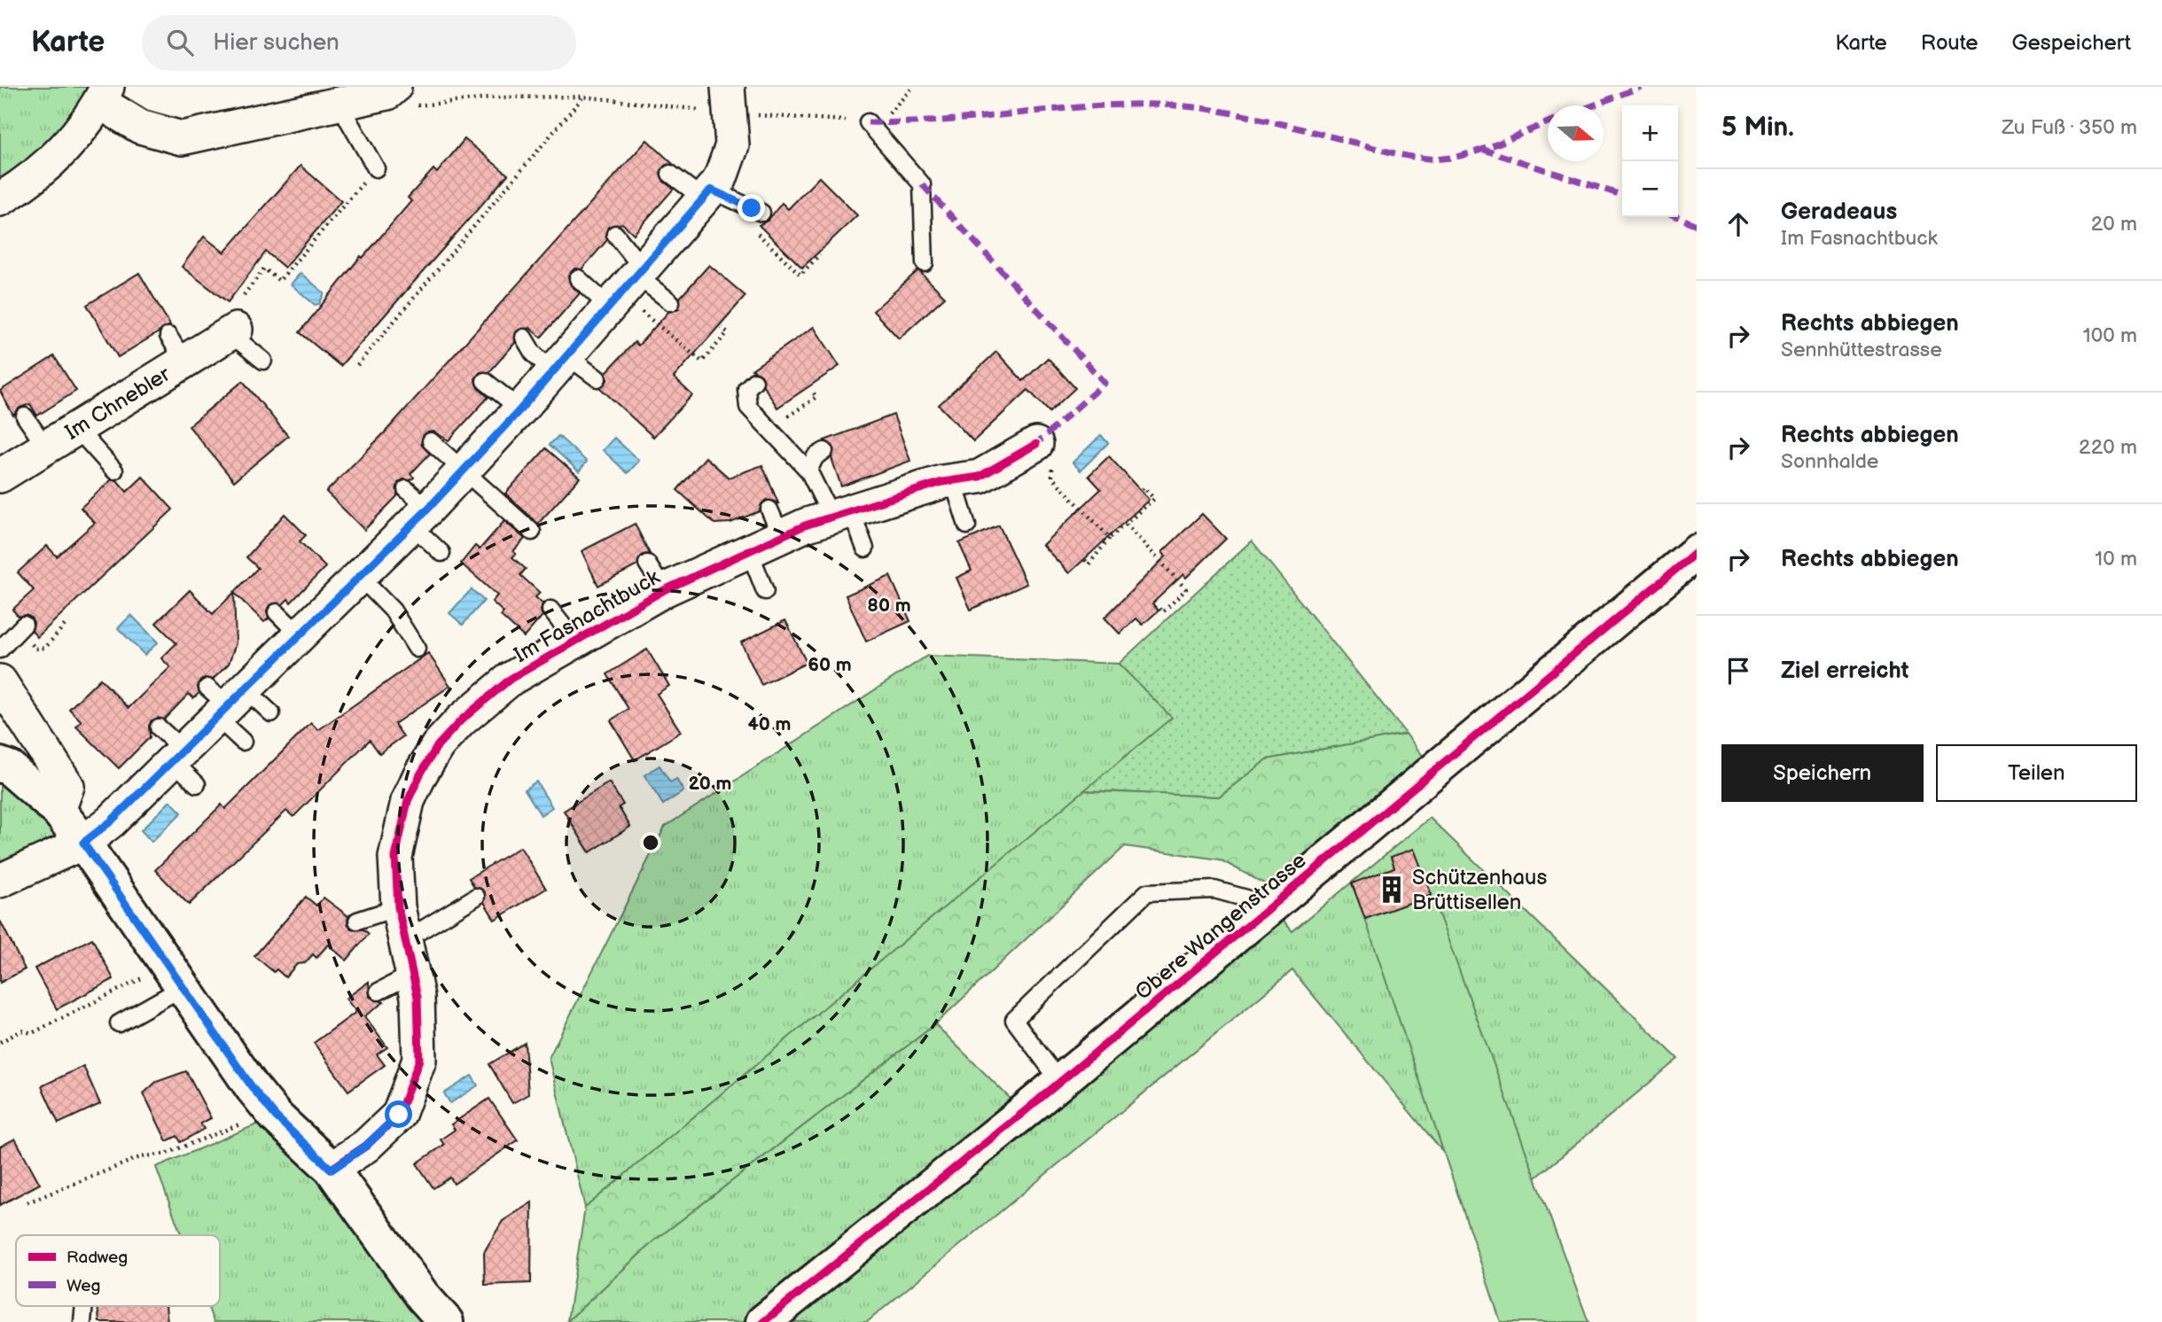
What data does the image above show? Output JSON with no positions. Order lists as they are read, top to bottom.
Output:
{
  "streets": {
    "street": ["Im Chnebler", "Im Fasnachtbuck", "Obere Wangenstrasse"]
  },
  "places": {
    "building": ["Schützenhaus Brüttisellen"]
  },
  "legend": ["Radweg", "Weg"],
  "north": "right",
  "page": {
    "header": "Karte",
    "search": "Hier suchen",
    "nav": ["Karte", "Route", "Gespeichert"],
    "heading": ["5 Min.", "Zu Fuß · 350 m"],
    "map_buttons": ["+", "−"],
    "list": [
      ["Geradeaus", "Im Fasnachtbuck", "20 m"],
      ["Rechts abbiegen", "Sennhüttestrasse", "100 m"],
      ["Rechts abbiegen", "Sonnhalde", "220 m"],
      ["Rechts abbiegen", "10 m"],
      "Ziel erreicht"
    ],
    "buttons": ["Speichern", "Teilen"]
  },
  "rings": [
    "80 m",
    "60 m",
    "40 m",
    "20 m"
  ]
}
